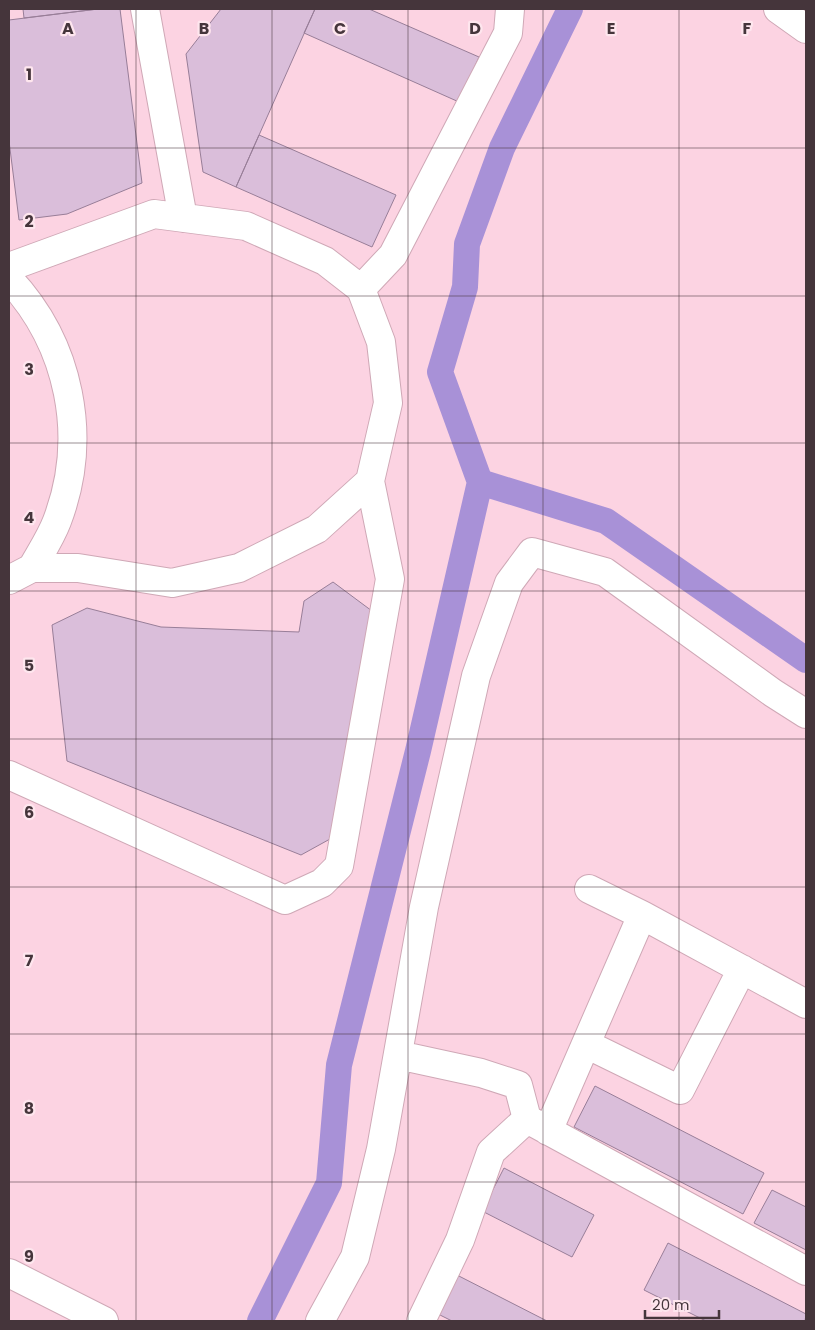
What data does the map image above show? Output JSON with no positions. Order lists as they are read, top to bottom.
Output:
{
  "scale_bar": "20 m",
  "grid": {
    "columns": [
      "A",
      "B",
      "C",
      "D",
      "E",
      "F"
    ],
    "rows": [
      "1",
      "2",
      "3",
      "4",
      "5",
      "6",
      "7",
      "8",
      "9"
    ]
  }
}
